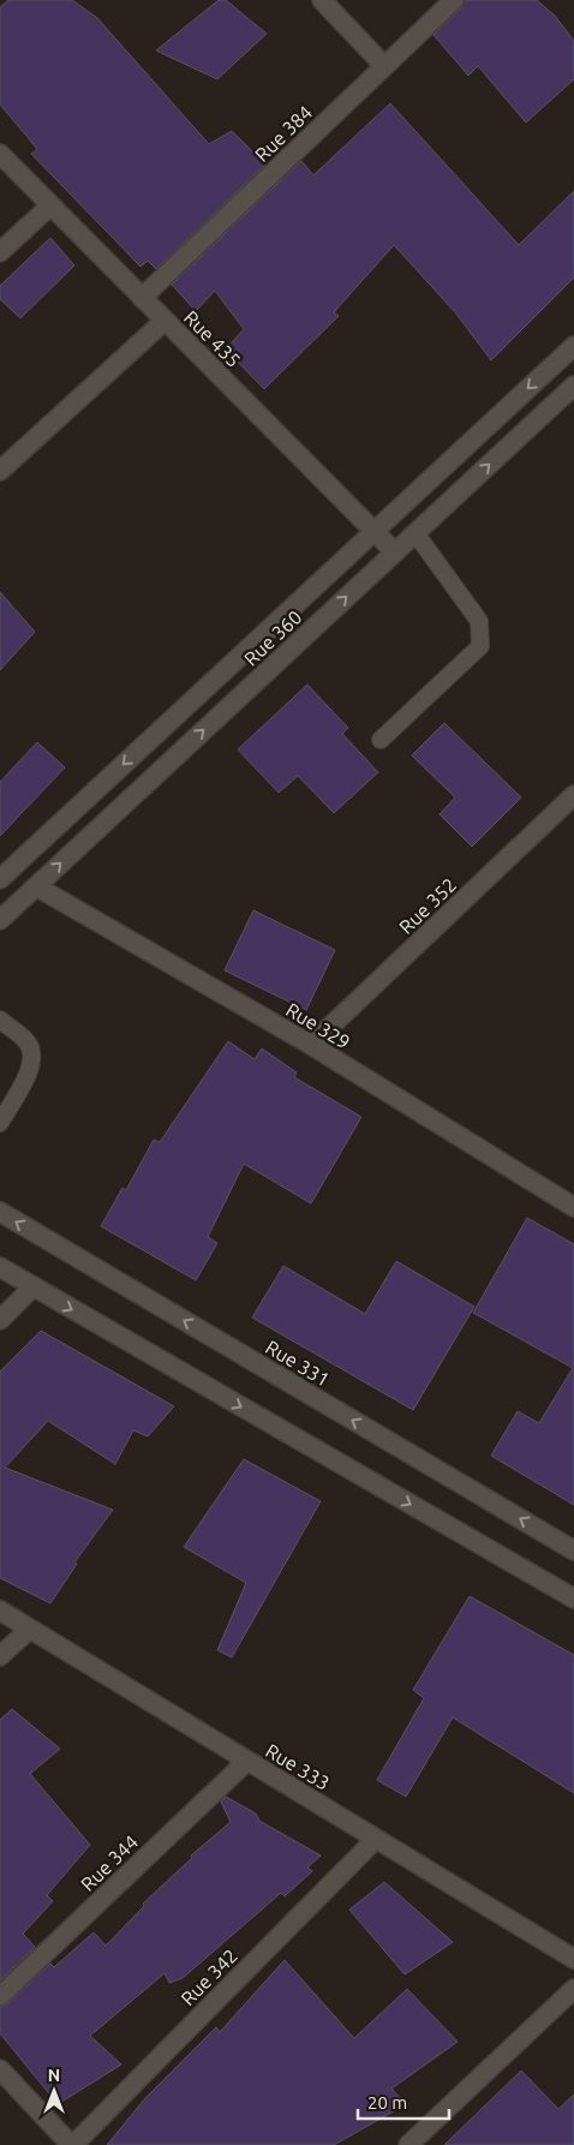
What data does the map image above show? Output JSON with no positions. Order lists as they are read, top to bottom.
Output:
{
  "streets": {
    "street": [
      "Rue 384",
      "Rue 435",
      "Rue 360",
      "Rue 352",
      "Rue 329",
      "Rue 331",
      "Rue 333",
      "Rue 344",
      "Rue 342"
    ]
  },
  "crossings": [
    ["Rue 384", "Rue 435"],
    ["Rue 435", "Rue 360"],
    ["Rue 360", "Rue 329"],
    ["Rue 352", "Rue 329"],
    ["Rue 333", "Rue 344"],
    ["Rue 333", "Rue 342"]
  ],
  "scale_bar": "20 m",
  "north": "top"
}
